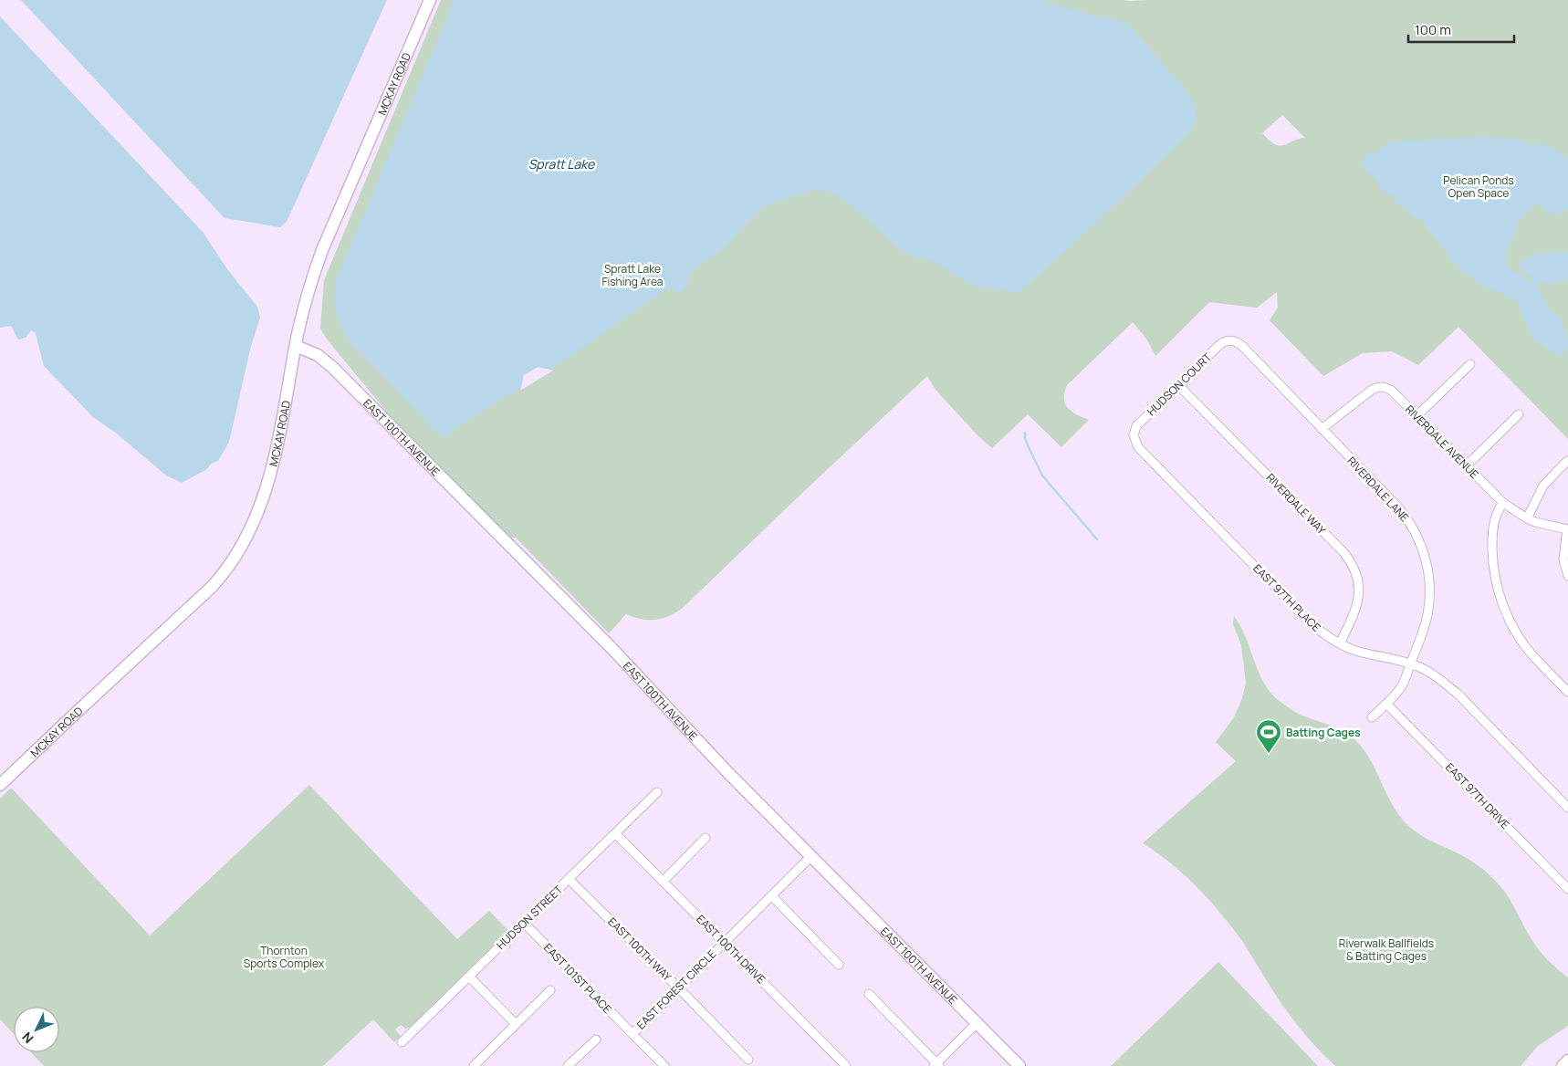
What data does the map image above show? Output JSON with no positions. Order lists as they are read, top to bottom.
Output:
{
  "streets": {
    "street": [
      "MCKAY ROAD",
      "HUDSON COURT",
      "EAST 100TH AVENUE",
      "RIVERDALE AVENUE",
      "RIVERDALE LANE",
      "RIVERDALE WAY",
      "EAST 97TH PLACE",
      "EAST 97TH DRIVE",
      "HUDSON STREET",
      "EAST 100TH WAY",
      "EAST 100TH DRIVE",
      "EAST 101ST PLACE",
      "EAST FOREST CIRCLE"
    ]
  },
  "crossings": [
    ["MCKAY ROAD", "EAST 100TH AVENUE"],
    ["HUDSON COURT", "RIVERDALE LANE"],
    ["HUDSON COURT", "RIVERDALE WAY"],
    ["HUDSON COURT", "EAST 97TH PLACE"],
    ["EAST 100TH AVENUE", "EAST FOREST CIRCLE"],
    ["RIVERDALE AVENUE", "RIVERDALE LANE"],
    ["RIVERDALE LANE", "EAST 97TH PLACE"],
    ["RIVERDALE LANE", "EAST 97TH DRIVE"],
    ["RIVERDALE WAY", "EAST 97TH PLACE"],
    ["HUDSON STREET", "EAST 100TH WAY"],
    ["HUDSON STREET", "EAST 100TH DRIVE"],
    ["HUDSON STREET", "EAST 101ST PLACE"],
    ["EAST 100TH WAY", "EAST FOREST CIRCLE"],
    ["EAST 100TH DRIVE", "EAST FOREST CIRCLE"],
    ["EAST 101ST PLACE", "EAST FOREST CIRCLE"]
  ],
  "water": ["Spratt Lake"],
  "parks": [
    "Pelican Ponds Open Space",
    "Spratt Lake Fishing Area",
    "Riverwalk Ballfields & Batting Cages",
    "Thornton Sports Complex"
  ],
  "places": {
    "sports": ["Batting Cages"]
  },
  "scale_bar": "100 m",
  "north": "bottom left"
}
